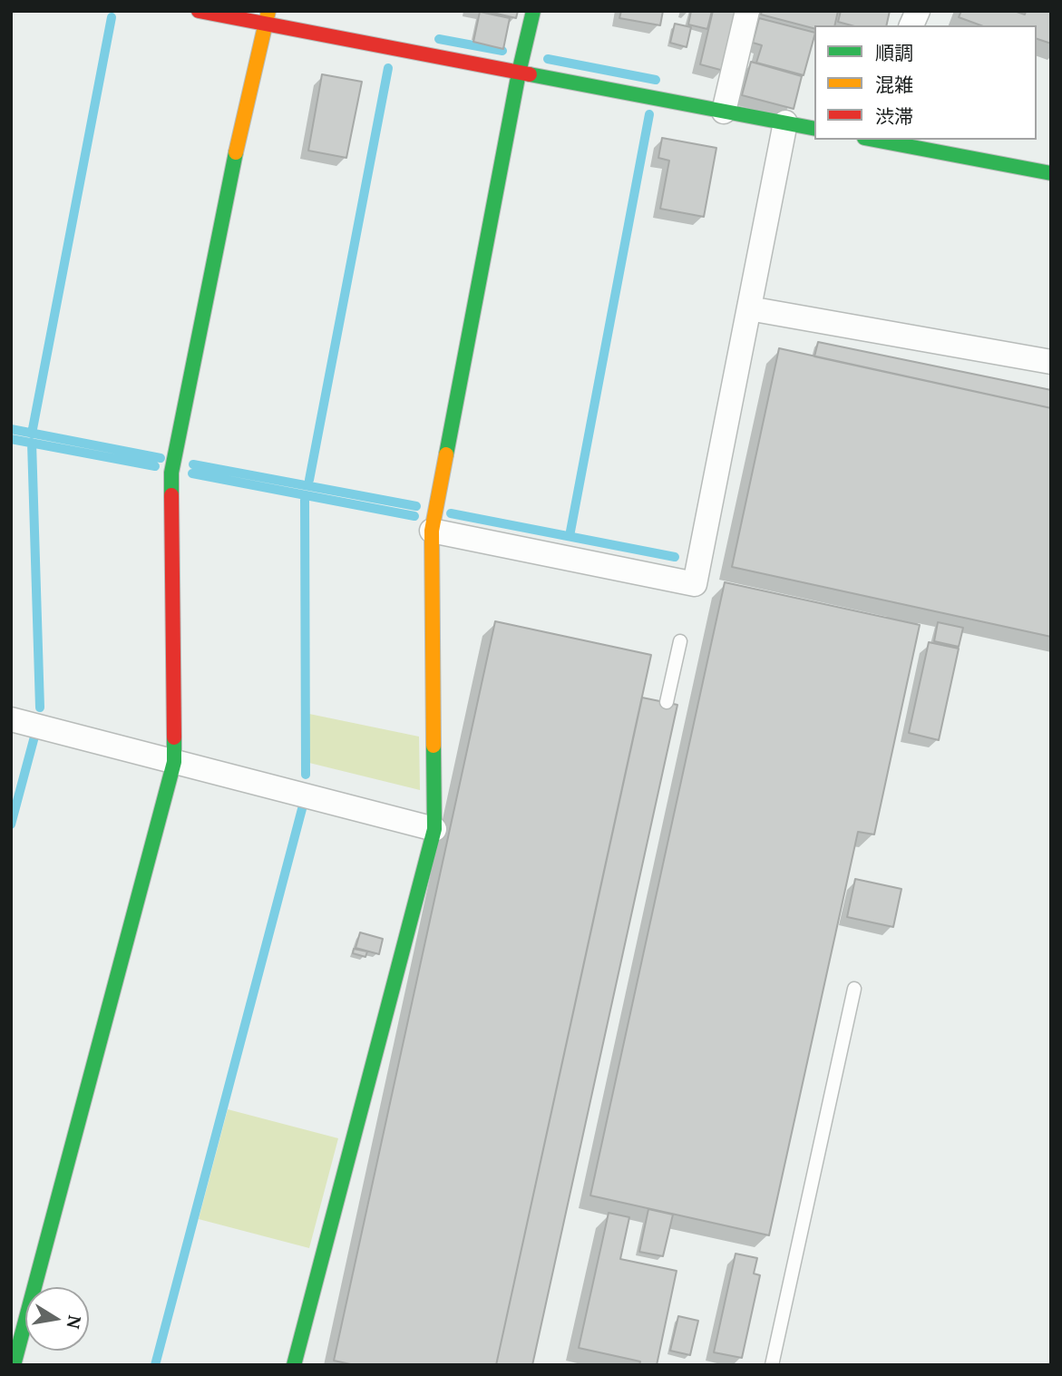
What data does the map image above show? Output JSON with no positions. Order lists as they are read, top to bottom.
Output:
{
  "legend": ["順調", "混雑", "渋滞"],
  "north": "right"
}
